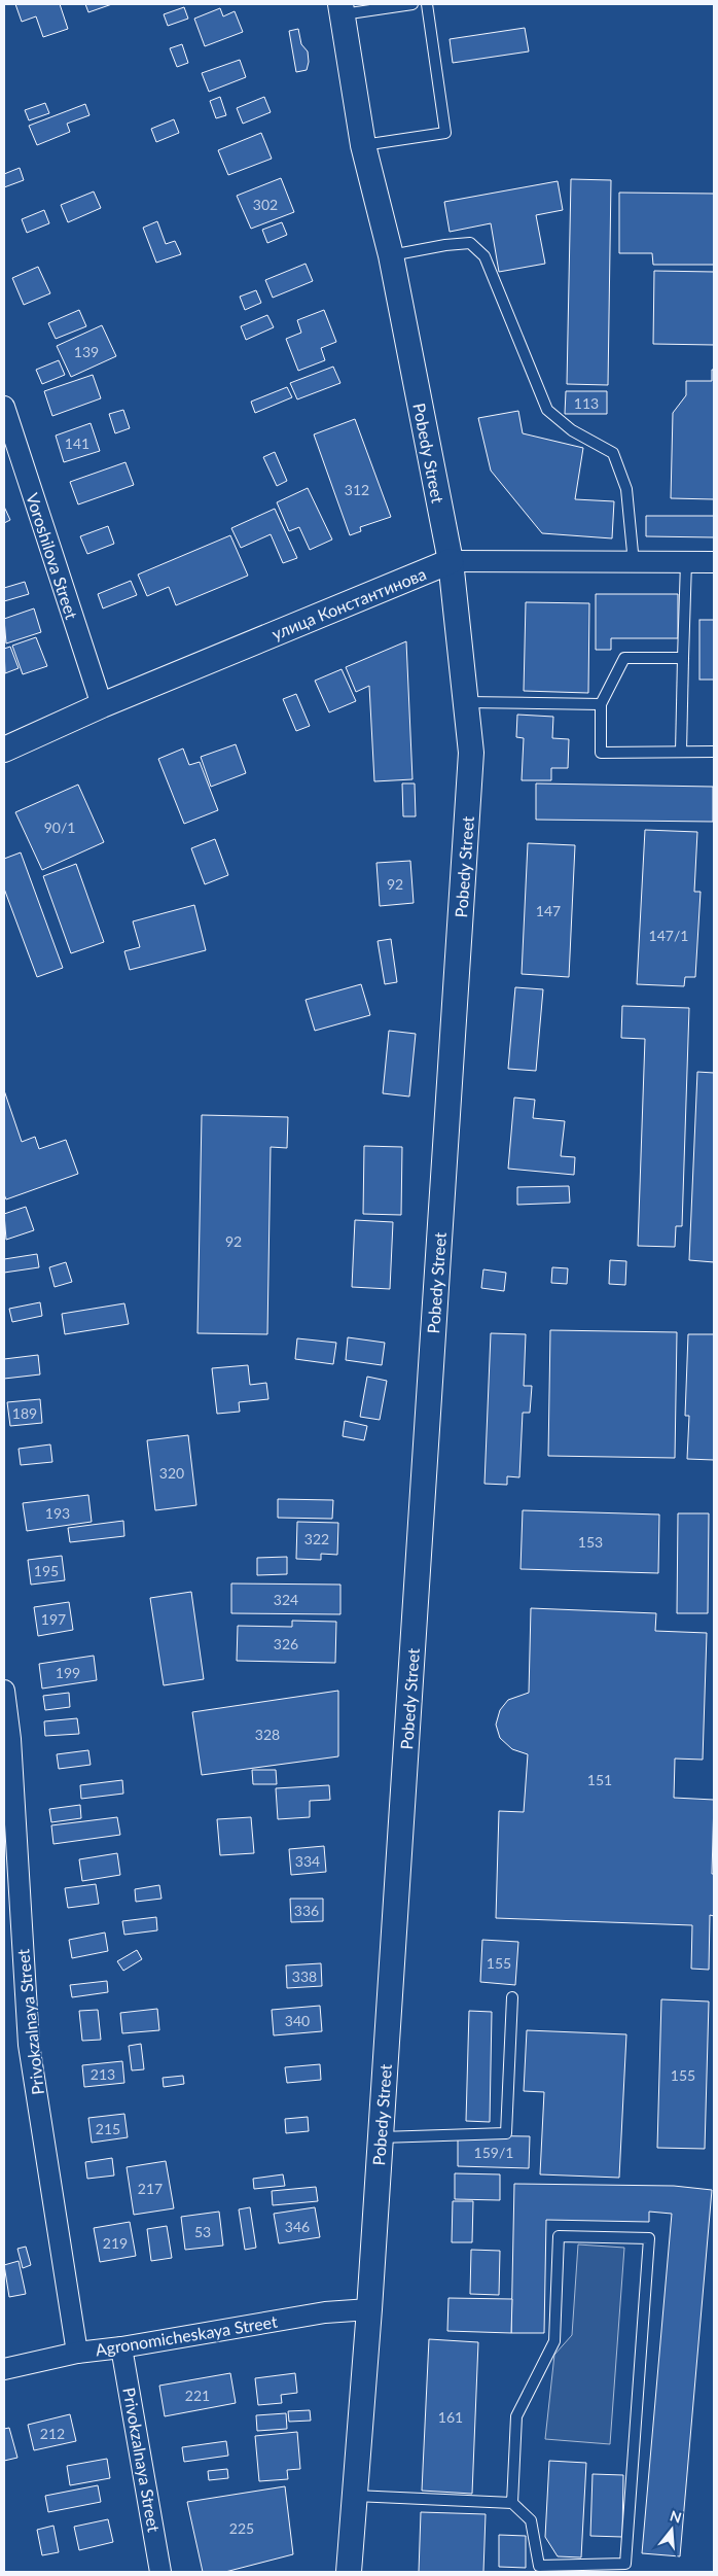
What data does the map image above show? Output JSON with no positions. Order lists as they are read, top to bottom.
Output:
{
  "streets": {
    "street": [
      "Pobedy Street",
      "Voroshilova Street",
      "улица Константинова",
      "Privokzalnaya Street",
      "Agronomicheskaya Street"
    ]
  },
  "crossings": [
    ["Pobedy Street", "улица Константинова"],
    ["Pobedy Street", "Agronomicheskaya Street"],
    ["Voroshilova Street", "улица Константинова"],
    ["Privokzalnaya Street", "Agronomicheskaya Street"]
  ],
  "house_numbers": [
    "302",
    "139",
    "113",
    "141",
    "312",
    "90/1",
    "92",
    "147",
    "147/1",
    "92",
    "189",
    "320",
    "193",
    "322",
    "153",
    "195",
    "324",
    "197",
    "326",
    "199",
    "328",
    "151",
    "334",
    "336",
    "155",
    "338",
    "340",
    "213",
    "155",
    "215",
    "159/1",
    "217",
    "346",
    "53",
    "219",
    "221",
    "161",
    "212",
    "225"
  ],
  "north": "top"
}
